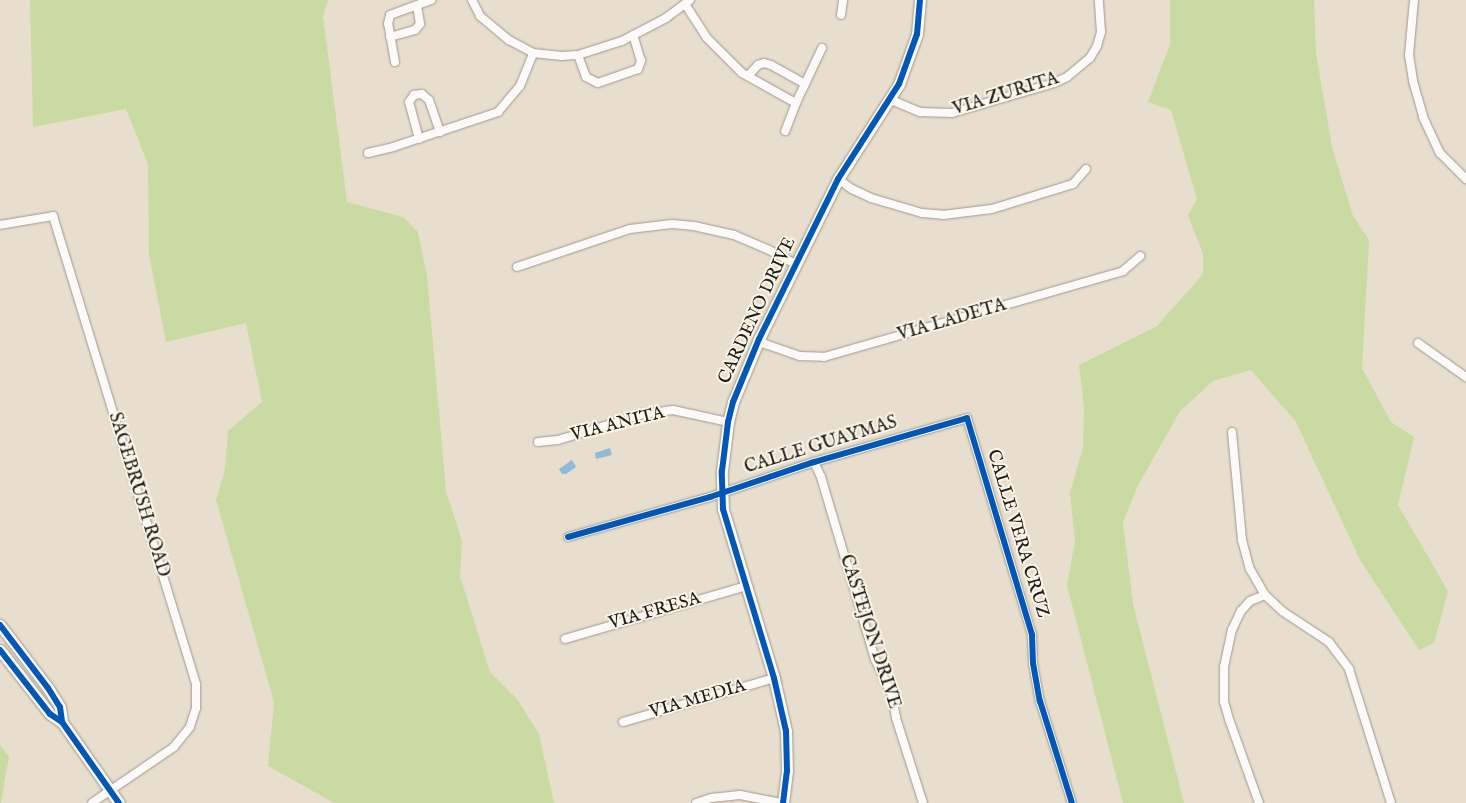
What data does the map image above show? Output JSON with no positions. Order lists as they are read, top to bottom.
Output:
{
  "streets": {
    "street": [
      "VIA ZURITA",
      "CARDENO DRIVE",
      "VIA LADETA",
      "VIA ANITA",
      "CALLE GUAYMAS",
      "SAGEBRUSH ROAD",
      "CALLE VERA CRUZ",
      "VIA FRESA",
      "CASTEJON DRIVE",
      "VIA MEDIA"
    ]
  },
  "crossings": [
    ["VIA ZURITA", "CARDENO DRIVE"],
    ["CARDENO DRIVE", "VIA LADETA"],
    ["CARDENO DRIVE", "VIA ANITA"],
    ["CARDENO DRIVE", "CALLE GUAYMAS"],
    ["CARDENO DRIVE", "VIA FRESA"],
    ["CARDENO DRIVE", "VIA MEDIA"],
    ["CALLE GUAYMAS", "CALLE VERA CRUZ"],
    ["CALLE GUAYMAS", "CASTEJON DRIVE"]
  ]
}
